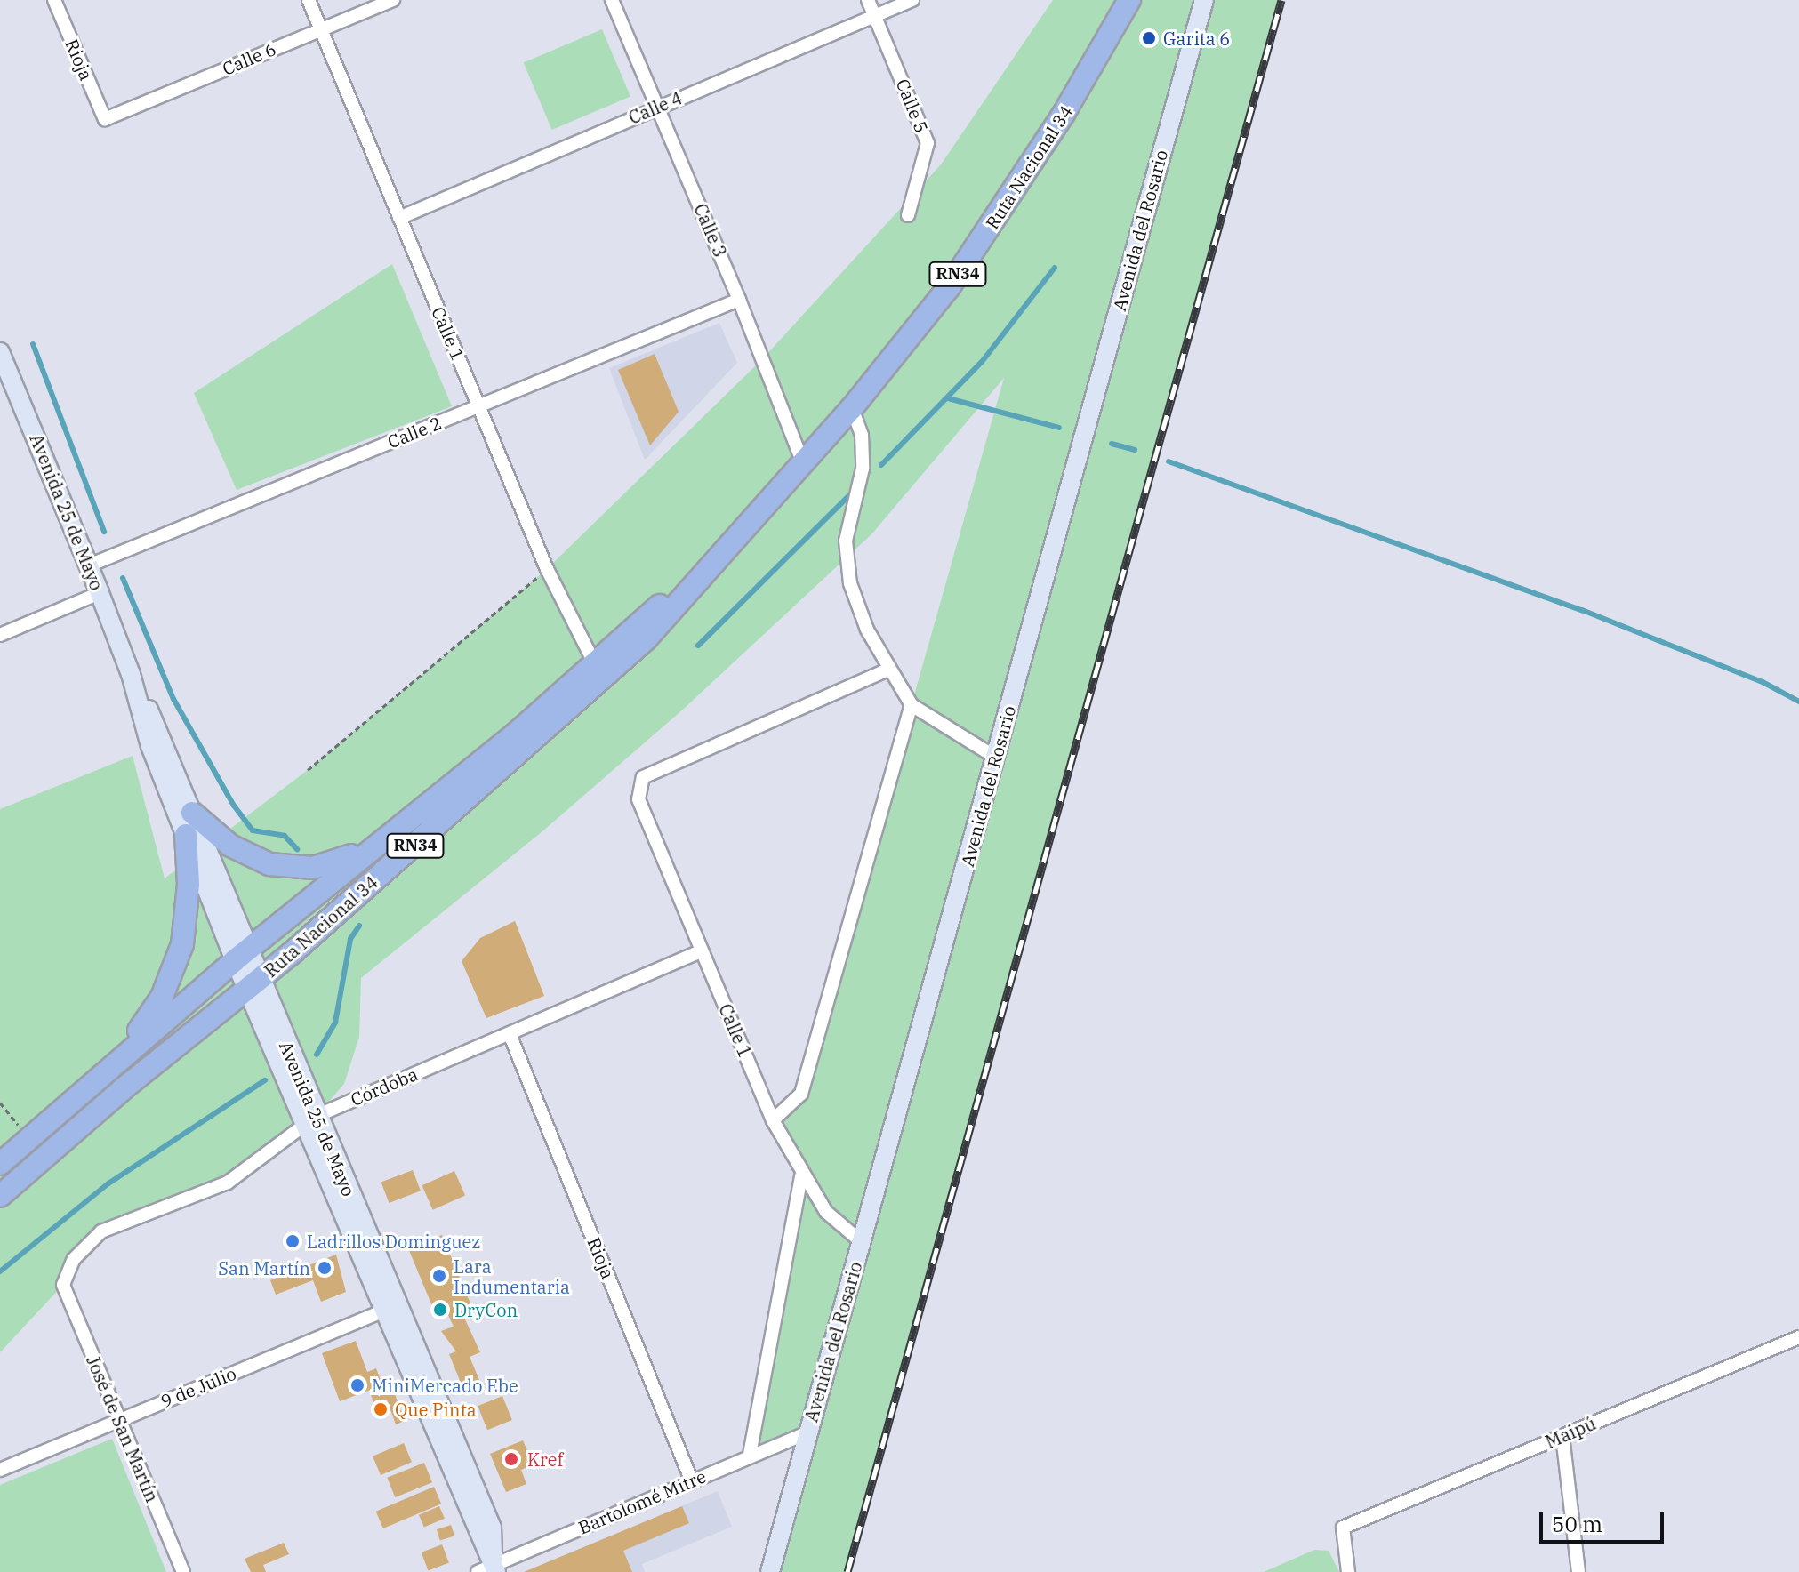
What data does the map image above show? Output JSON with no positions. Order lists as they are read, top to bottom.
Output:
{
  "streets": {
    "highway": ["Ruta Nacional 34", "RN34"],
    "main road": ["Avenida del Rosario", "Avenida 25 de Mayo"],
    "street": [
      "Calle 6",
      "Rioja",
      "Calle 5",
      "Calle 4",
      "Calle 3",
      "Calle 1",
      "Calle 2",
      "Córdoba",
      "9 de Julio",
      "José de San Martín",
      "Maipú",
      "Bartolomé Mitre"
    ]
  },
  "crossings": [
    ["Calle 6", "Rioja"],
    ["Calle 6", "Calle 1"],
    ["Rioja", "Córdoba"],
    ["Rioja", "Bartolomé Mitre"],
    ["Calle 5", "Calle 4"],
    ["Calle 4", "Calle 3"],
    ["Calle 4", "Calle 1"],
    ["Ruta Nacional 34", "Calle 3"],
    ["Ruta Nacional 34", "RN34"],
    ["Ruta Nacional 34", "Calle 1"],
    ["Ruta Nacional 34", "Avenida 25 de Mayo"],
    ["Calle 3", "Calle 2"],
    ["Avenida del Rosario", "Calle 1"],
    ["Avenida del Rosario", "Bartolomé Mitre"],
    ["RN34", "Avenida 25 de Mayo"],
    ["Calle 1", "Calle 2"],
    ["Calle 1", "Córdoba"],
    ["Calle 2", "Avenida 25 de Mayo"],
    ["Avenida 25 de Mayo", "Córdoba"],
    ["Avenida 25 de Mayo", "9 de Julio"],
    ["Avenida 25 de Mayo", "Bartolomé Mitre"],
    ["Córdoba", "José de San Martín"],
    ["9 de Julio", "José de San Martín"]
  ],
  "places": [
    "Garita 6",
    "Ladrillos Dominguez",
    "San Martín",
    "Lara Indumentaria",
    "DryCon",
    "MiniMercado Ebe",
    "Que Pinta",
    "Kref"
  ],
  "scale_bar": "50 m"
}
